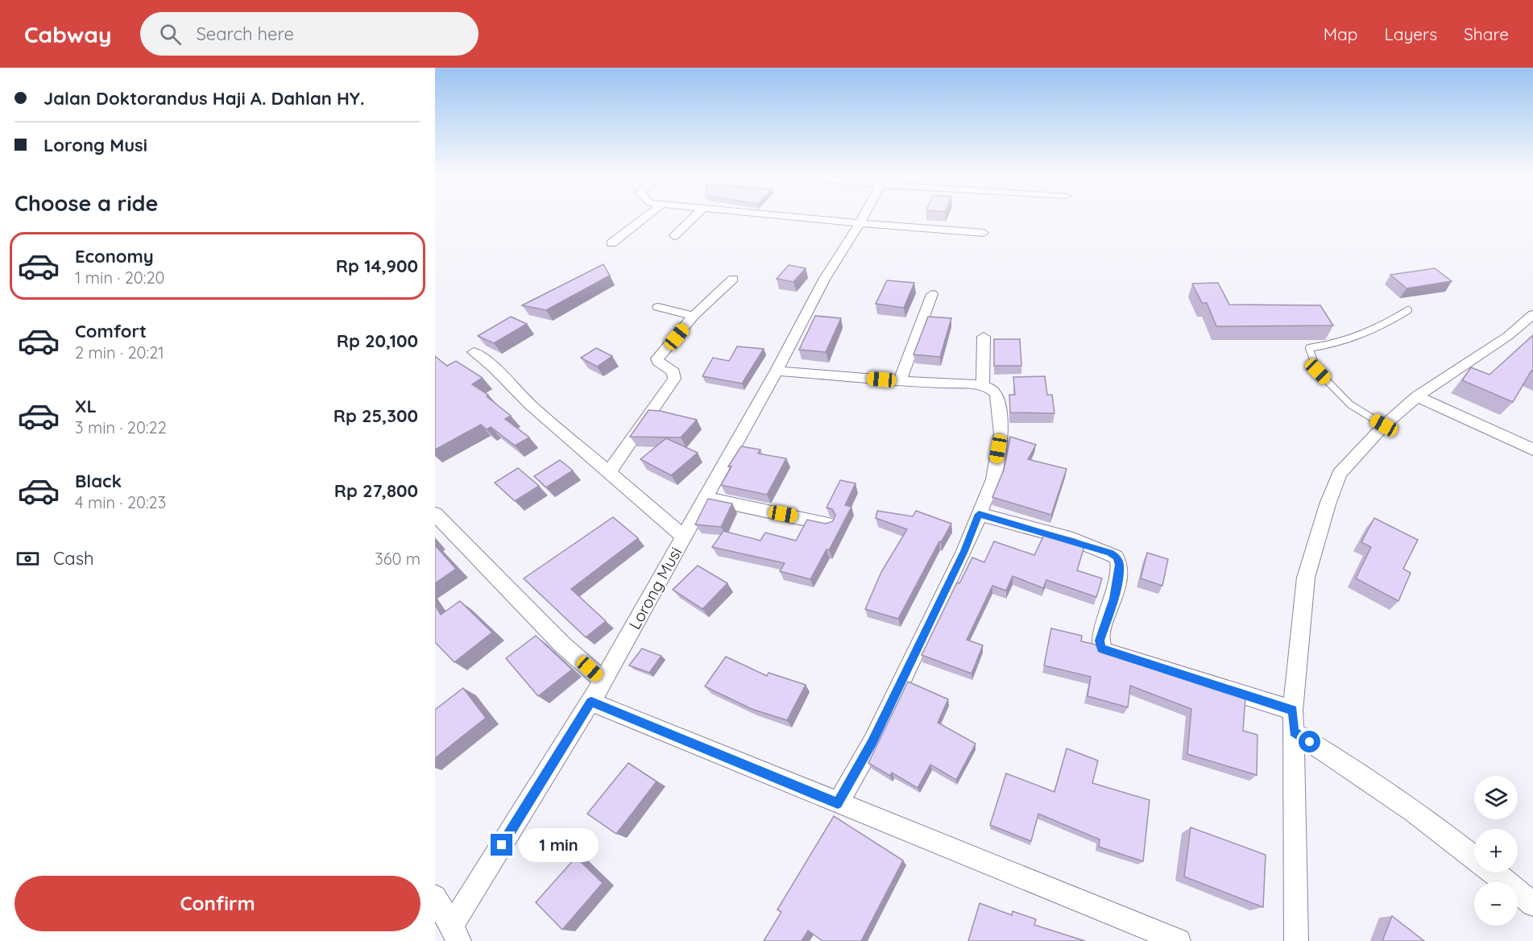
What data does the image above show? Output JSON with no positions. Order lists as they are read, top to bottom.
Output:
{
  "streets": {
    "street": ["Lorong Musi"]
  },
  "page": {
    "header": "Cabway",
    "search": "Search here",
    "nav": ["Map", "Layers", "Share"],
    "banner": ["Jalan Doktorandus Haji A. Dahlan HY.", "Lorong Musi"],
    "heading": "Choose a ride",
    "list": [
      {
        "name": "Economy",
        "note": "1 min · 20:20",
        "value": "Rp 14,900"
      },
      {
        "name": "Comfort",
        "note": "2 min · 20:21",
        "value": "Rp 20,100"
      },
      {
        "name": "XL",
        "note": "3 min · 20:22",
        "value": "Rp 25,300"
      },
      {
        "name": "Black",
        "note": "4 min · 20:23",
        "value": "Rp 27,800"
      }
    ],
    "pay": ["Cash", "360 m"],
    "map_buttons": ["+", "−"],
    "bubble": "1 min",
    "buttons": "Confirm"
  }
}
